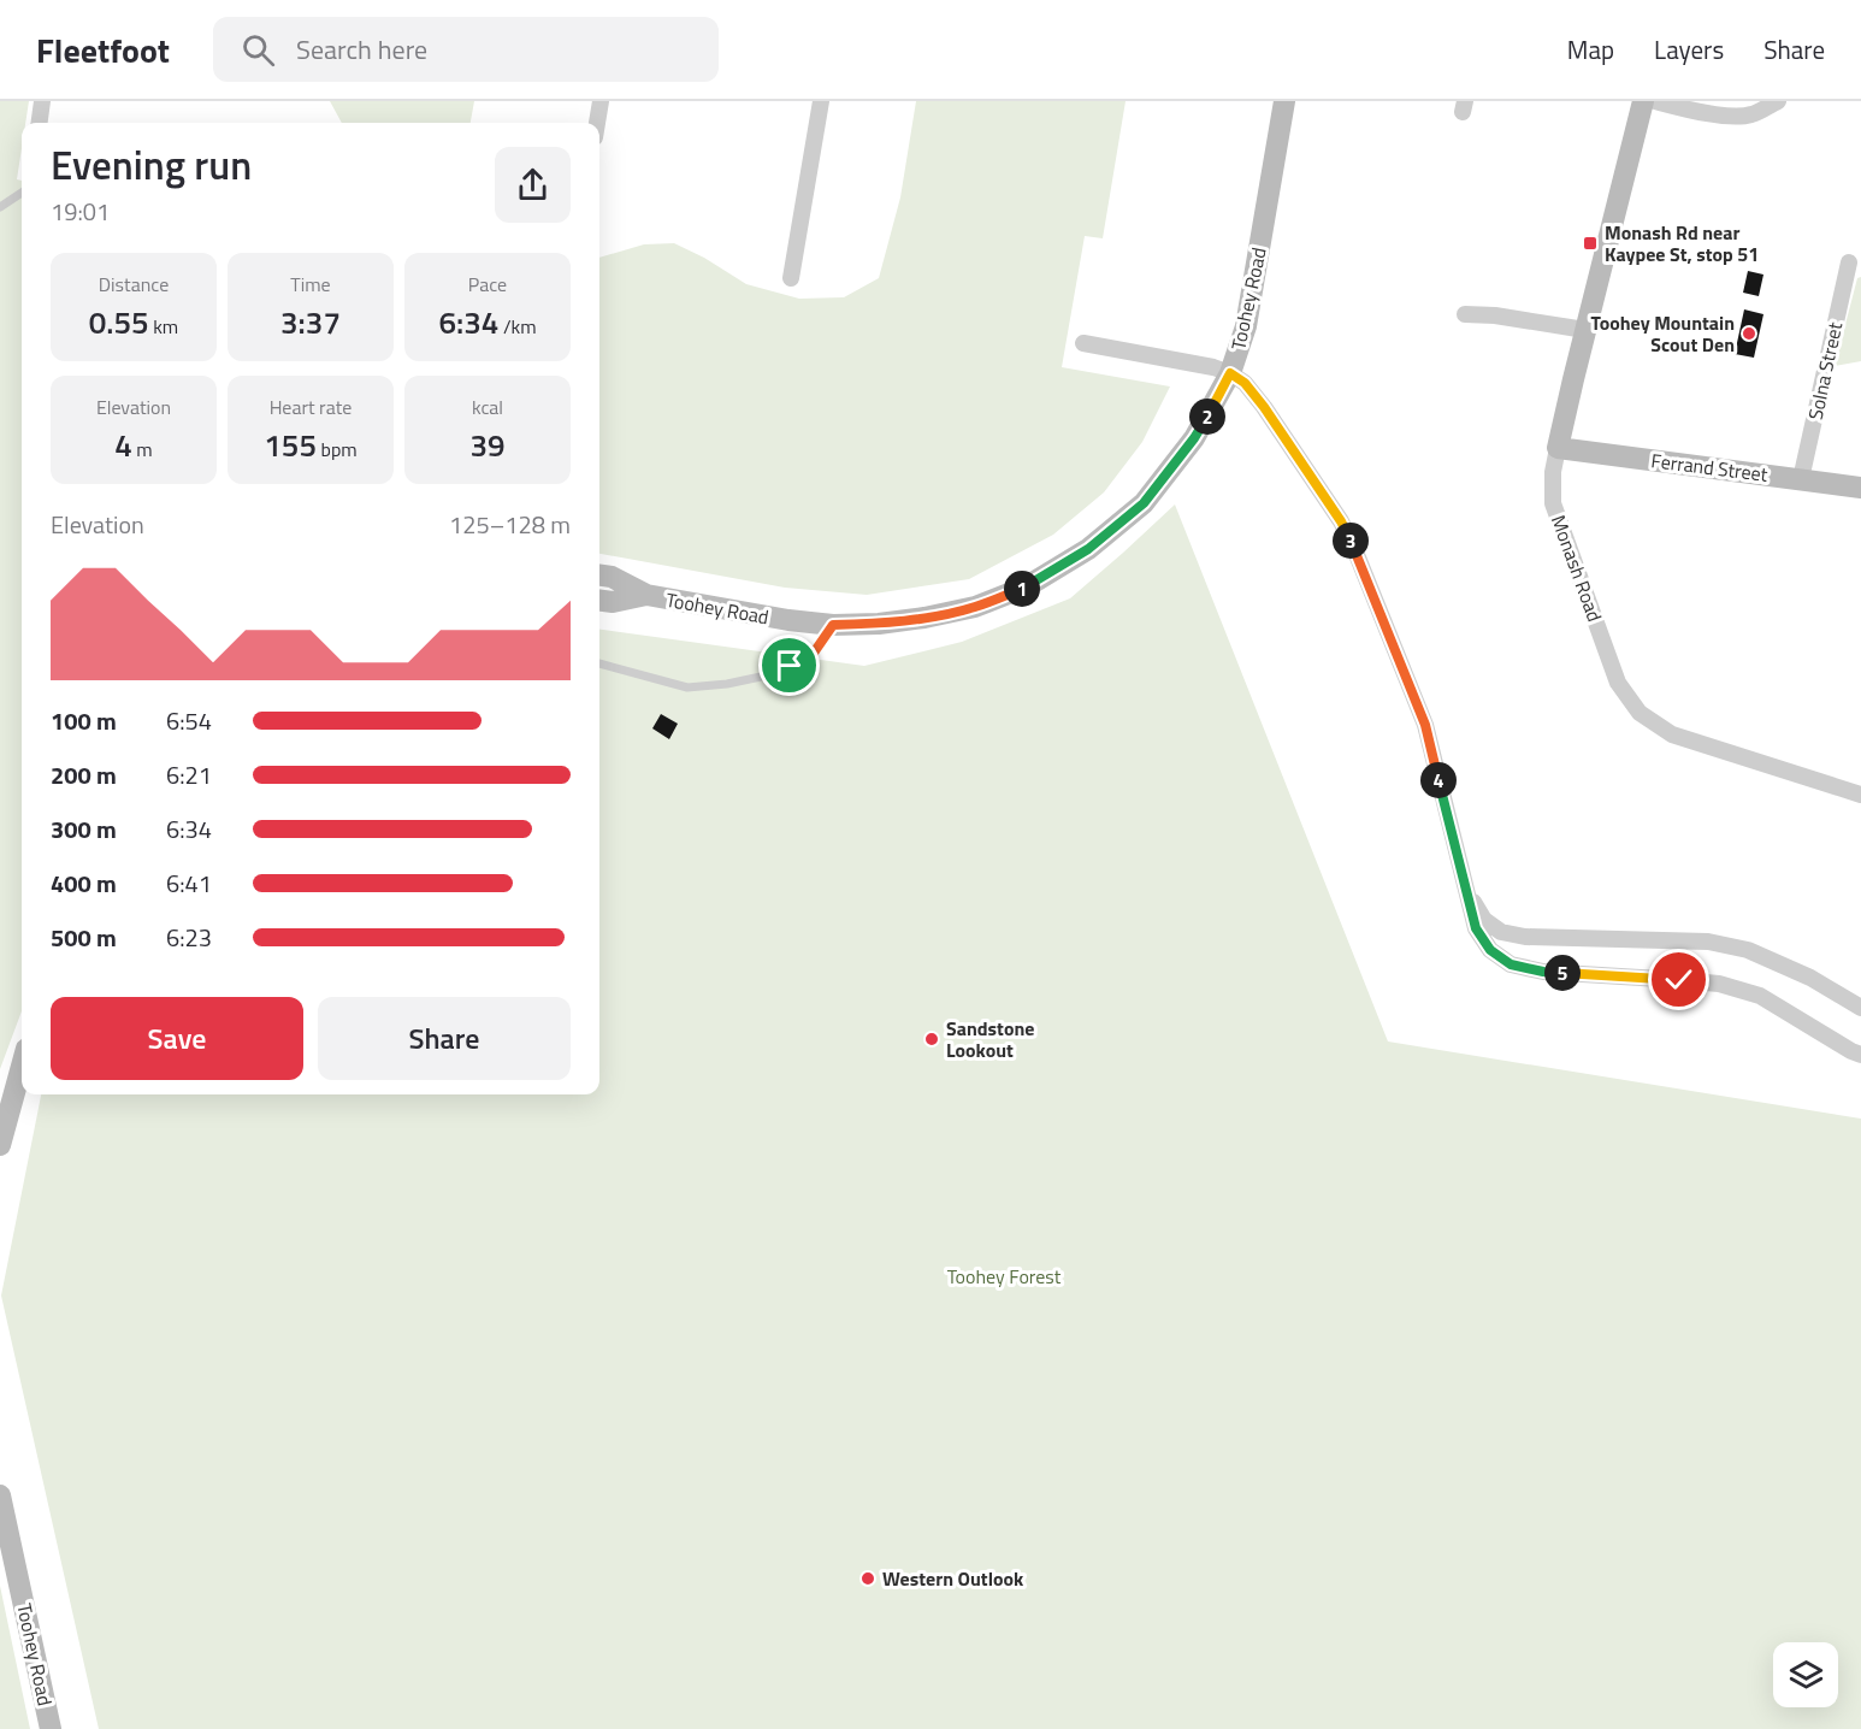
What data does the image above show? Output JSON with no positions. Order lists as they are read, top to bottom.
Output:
{
  "streets": {
    "main road": ["Toohey Road", "Ferrand Street", "Monash Road"],
    "street": ["Solna Street"]
  },
  "crossings": [
    ["Solna Street", "Ferrand Street"],
    ["Ferrand Street", "Monash Road"]
  ],
  "parks": ["Toohey Forest"],
  "places": {
    "transit": ["Monash Rd near Kaypee St, stop 51"],
    "other": ["Toohey Mountain Scout Den", "Sandstone Lookout", "Western Outlook"]
  },
  "page": {
    "header": "Fleetfoot",
    "search": "Search here",
    "nav": ["Map", "Layers", "Share"],
    "heading": ["Evening run", "19:01"],
    "stats": [
      ["Distance", "0.55 km"],
      ["Time", "3:37"],
      ["Pace", "6:34 /km"],
      ["Elevation", "4 m"],
      ["Heart rate", "155 bpm"],
      ["kcal", "39"]
    ],
    "pins": [
      "2",
      "3",
      "1",
      "4",
      "5"
    ],
    "chart": ["Elevation", "125–128 m"],
    "list": [
      {
        "name": "100 m",
        "note": "6:54"
      },
      {
        "name": "200 m",
        "note": "6:21"
      },
      {
        "name": "300 m",
        "note": "6:34"
      },
      {
        "name": "400 m",
        "note": "6:41"
      },
      {
        "name": "500 m",
        "note": "6:23"
      }
    ],
    "buttons": ["Save", "Share"]
  }
}
